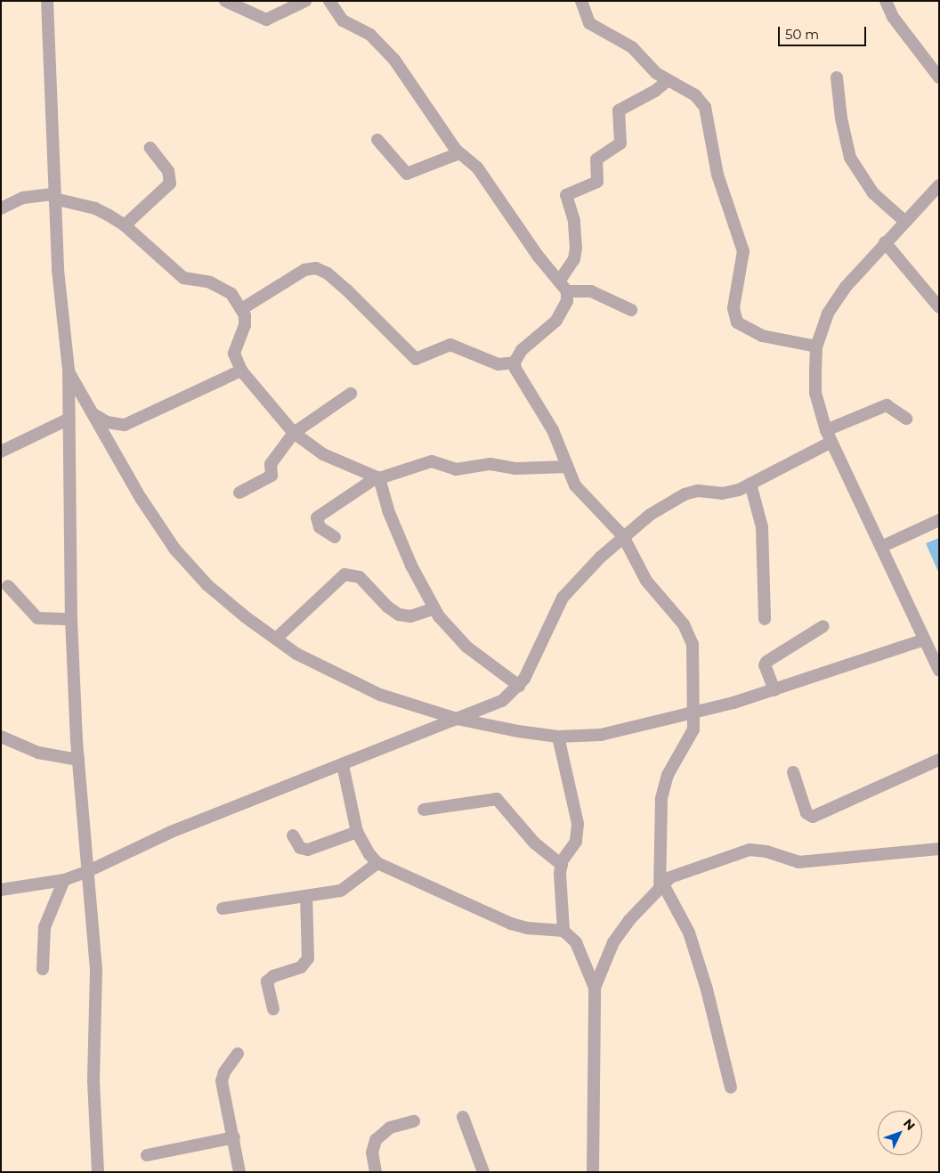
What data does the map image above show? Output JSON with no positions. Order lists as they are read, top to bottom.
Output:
{
  "scale_bar": "50 m",
  "north": "top right"
}
